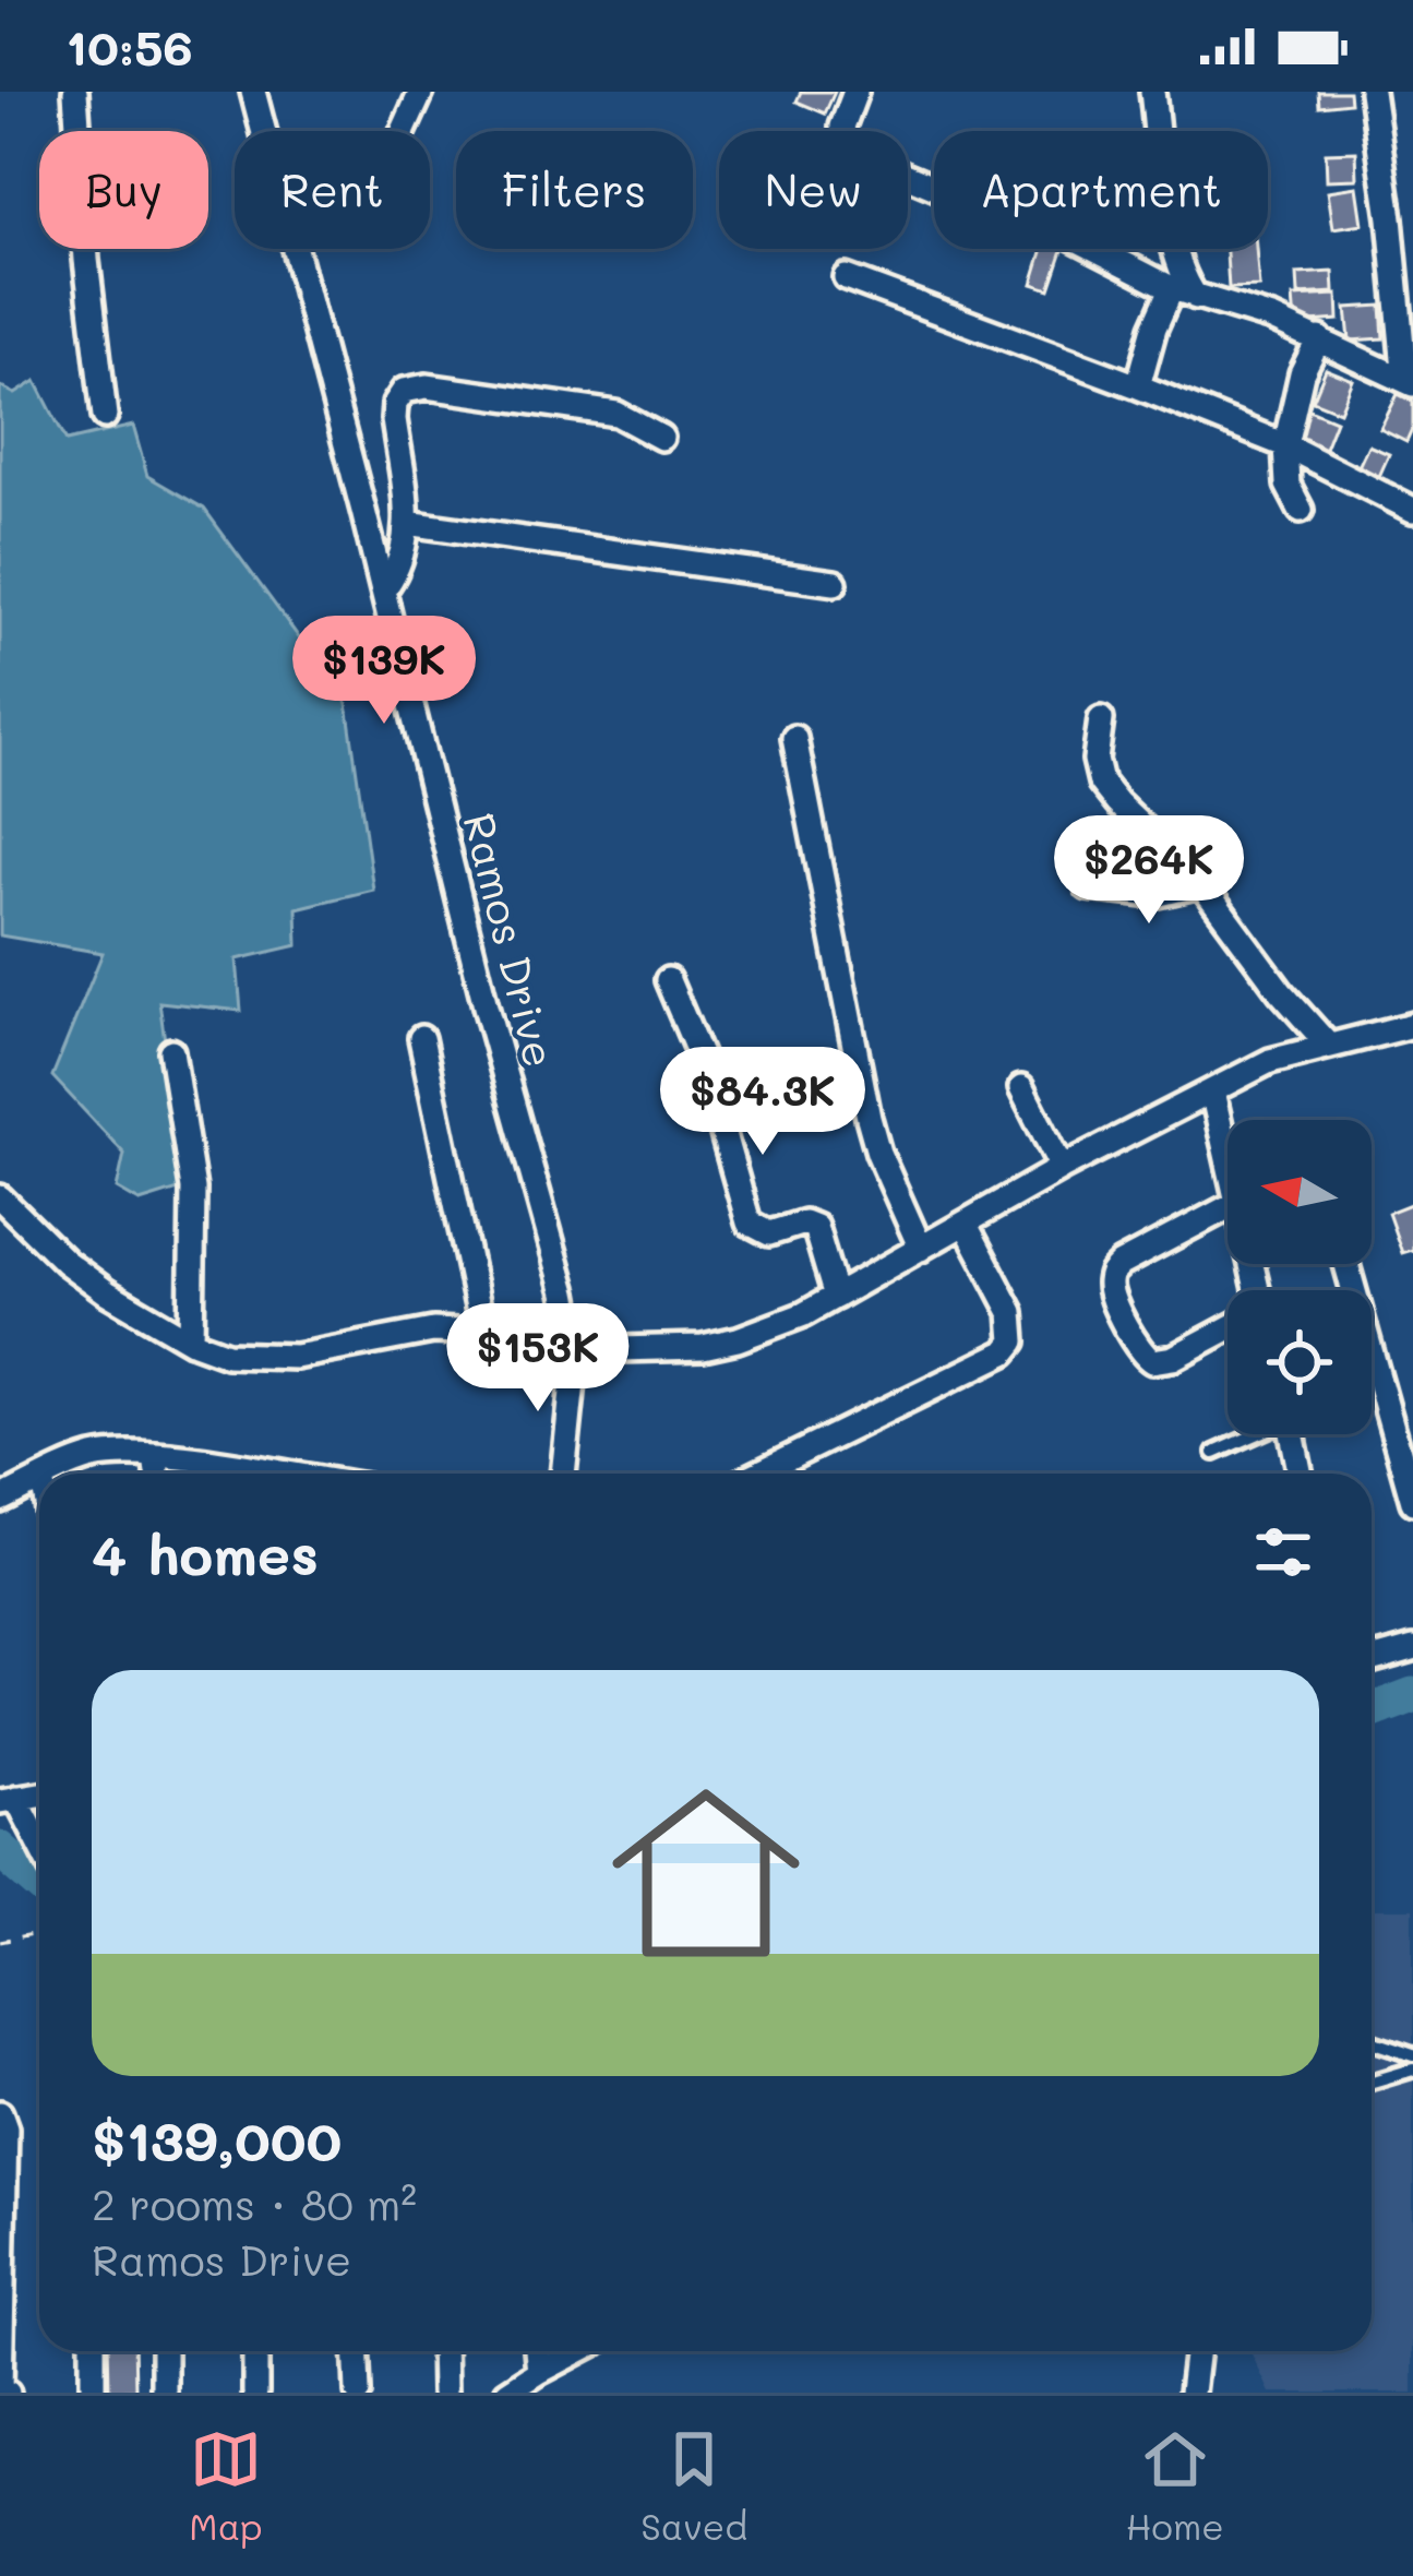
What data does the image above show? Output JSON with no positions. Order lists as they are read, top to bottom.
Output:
{
  "streets": {
    "street": ["Ramos Drive"]
  },
  "north": "left",
  "page": {
    "status": "10:56",
    "chip": [
      "Buy",
      "Rent",
      "Filters",
      "New",
      "Apartment"
    ],
    "price": [
      "$139K",
      "$264K",
      "$84.3K",
      "$153K"
    ],
    "heading": "4 homes",
    "list": [
      {
        "name": "$139,000",
        "note": "2 rooms · 80 m² · Ramos Drive"
      }
    ],
    "tabs": ["Map", "Saved", "Home"]
  }
}
